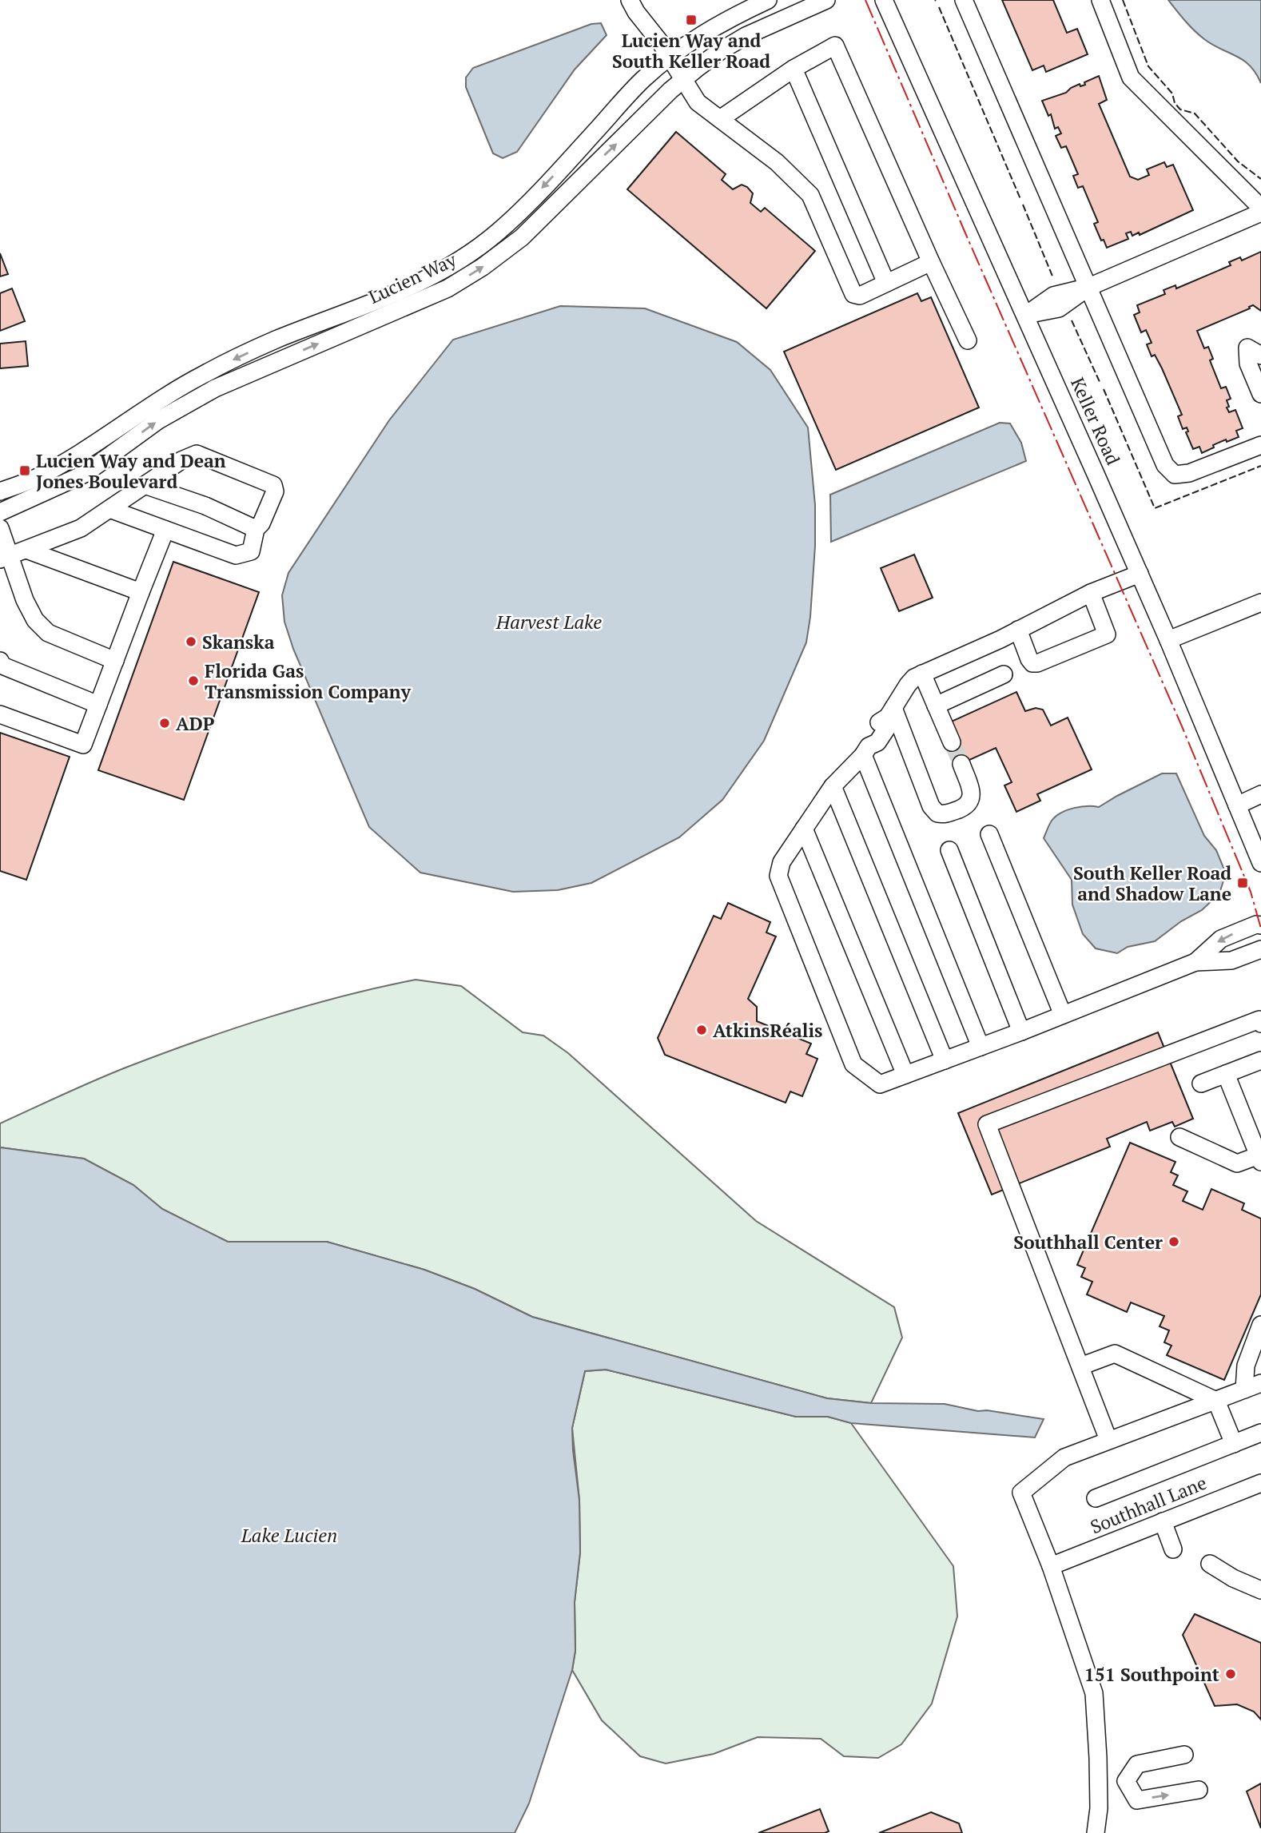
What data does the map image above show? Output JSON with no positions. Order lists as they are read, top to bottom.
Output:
{
  "streets": {
    "street": ["Lucien Way", "Keller Road", "Southhall Lane"]
  },
  "water": ["Harvest Lake", "Lake Lucien"],
  "places": {
    "transit": ["Lucien Way and South Keller Road", "Lucien Way and Dean Jones Boulevard", "South Keller Road and Shadow Lane"],
    "other": [
      "Skanska",
      "Florida Gas Transmission Company",
      "ADP",
      "AtkinsRéalis",
      "Southhall Center",
      "151 Southpoint"
    ]
  }
}
